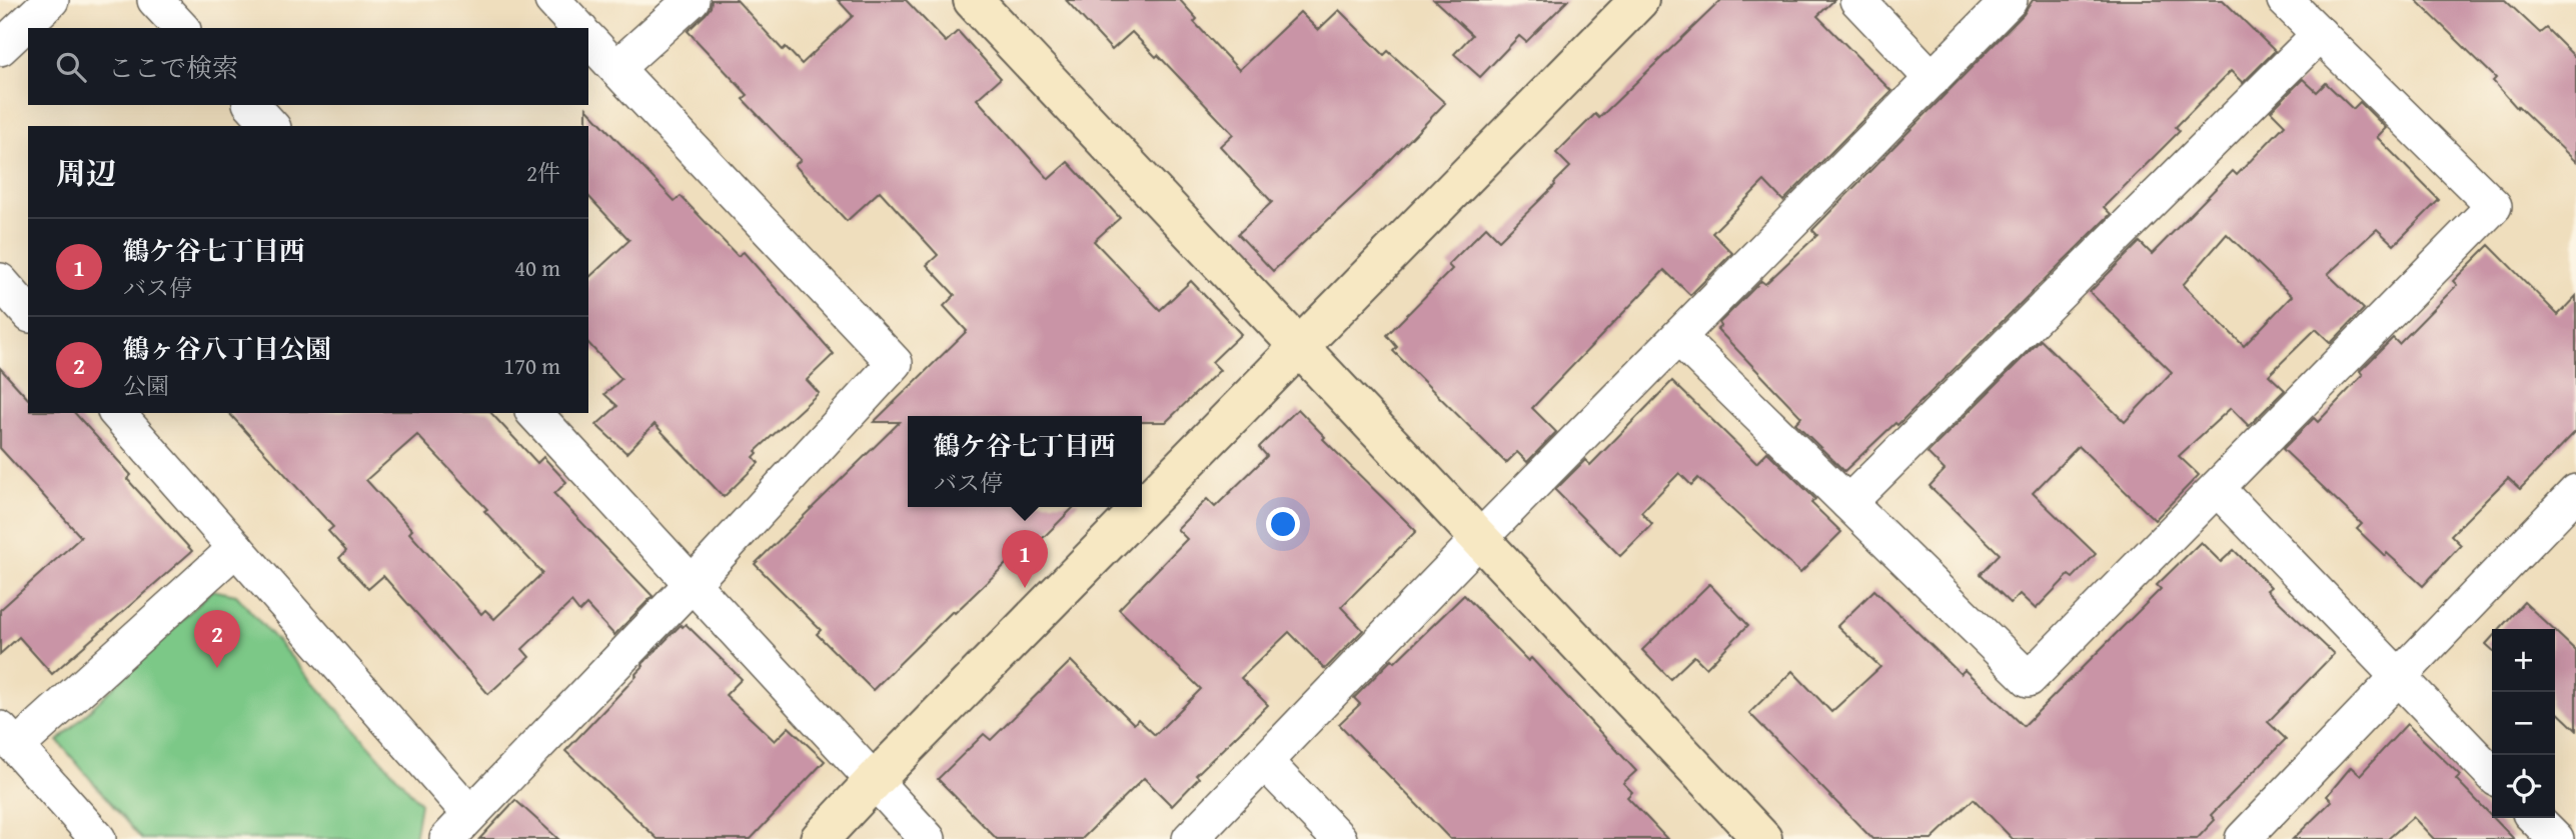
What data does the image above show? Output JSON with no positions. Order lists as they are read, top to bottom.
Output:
{
  "page": {
    "search": "ここで検索",
    "heading": ["周辺", "2件"],
    "list": [
      {
        "mark": "1",
        "name": "鶴ケ谷七丁目西",
        "note": "バス停",
        "value": "40 m"
      },
      {
        "mark": "2",
        "name": "鶴ヶ谷八丁目公園",
        "note": "公園",
        "value": "170 m"
      }
    ],
    "popup": ["鶴ケ谷七丁目西", "バス停"],
    "pins": ["1", "2"],
    "map_buttons": ["+", "−"]
  }
}
